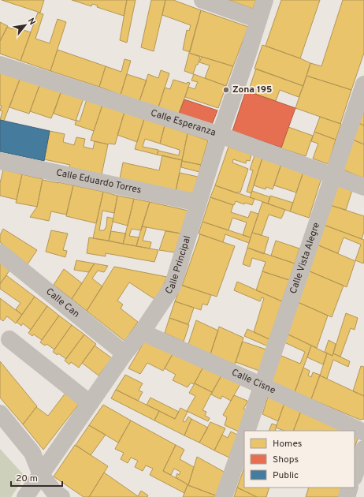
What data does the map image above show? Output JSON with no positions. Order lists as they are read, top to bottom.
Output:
{
  "streets": {
    "street": [
      "Calle Esperanza",
      "Calle Eduardo Torres",
      "Calle Vista Alegre",
      "Calle Principal",
      "Calle Can",
      "Calle Cisne"
    ]
  },
  "crossings": [
    ["Calle Esperanza", "Calle Vista Alegre"],
    ["Calle Esperanza", "Calle Principal"],
    ["Calle Eduardo Torres", "Calle Principal"],
    ["Calle Vista Alegre", "Calle Cisne"],
    ["Calle Principal", "Calle Can"],
    ["Calle Principal", "Calle Cisne"]
  ],
  "places": ["Zona 195"],
  "legend": ["Homes", "Shops", "Public"],
  "scale_bar": "20 m",
  "north": "top right"
}
